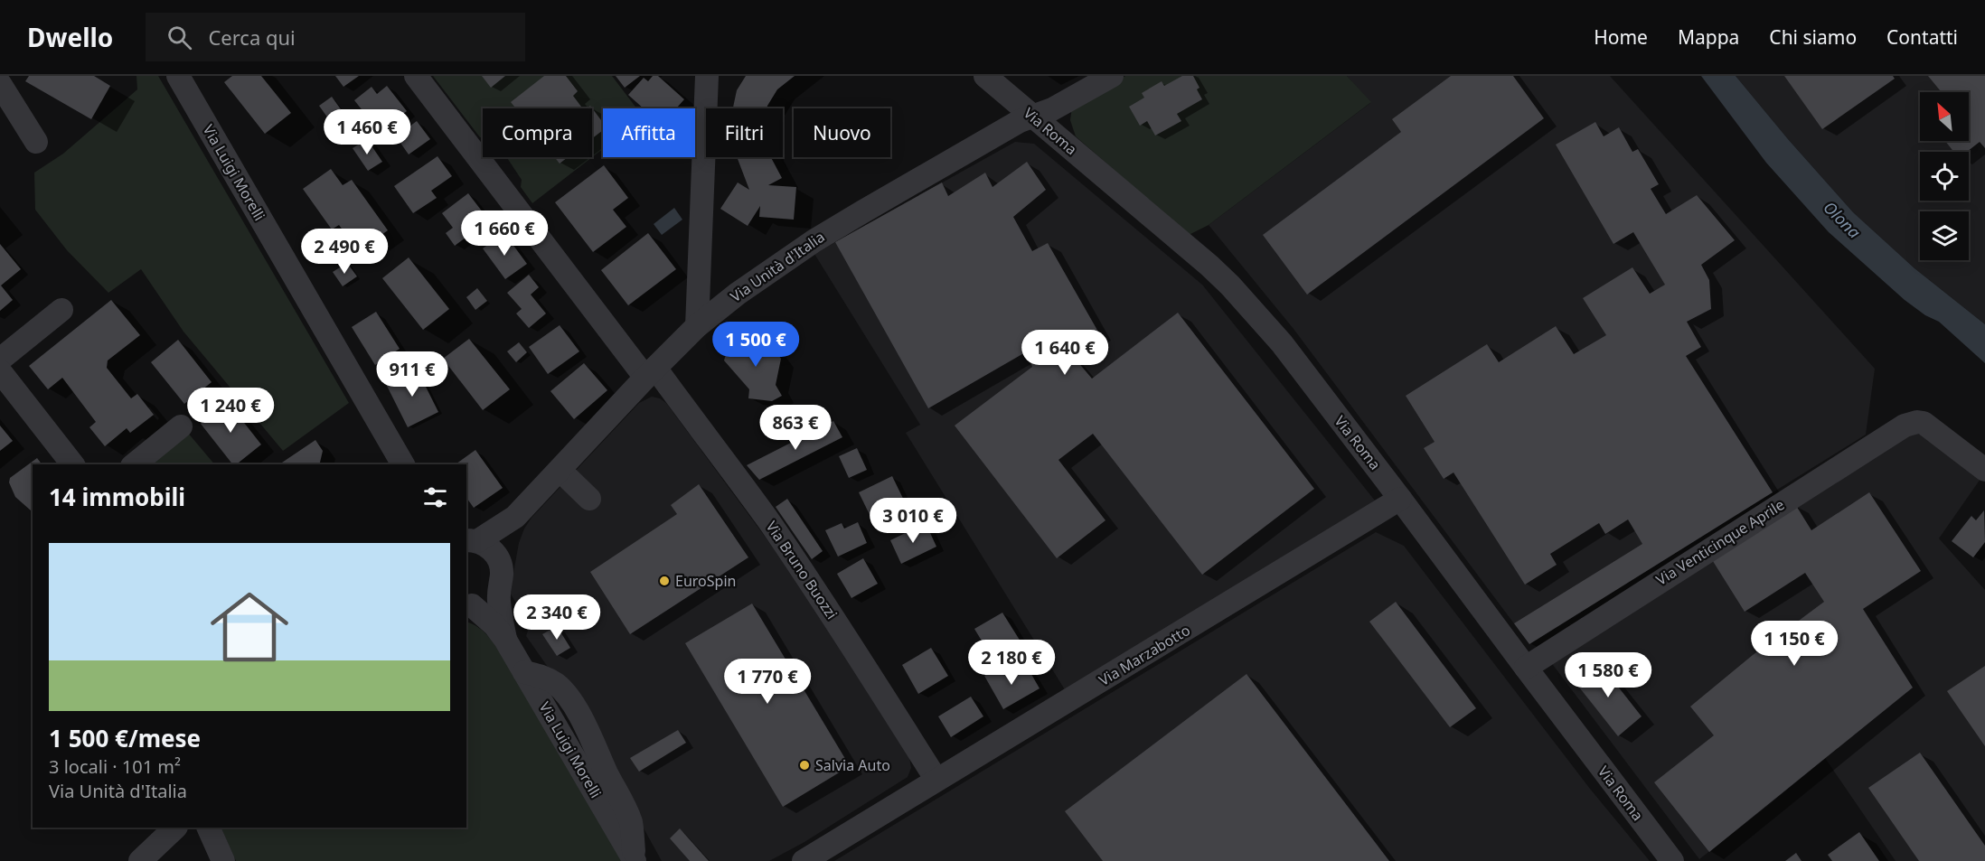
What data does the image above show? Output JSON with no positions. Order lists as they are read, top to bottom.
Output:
{
  "streets": {
    "street": [
      "Via Roma",
      "Via Luigi Morelli",
      "Via Unità d'Italia",
      "Via Venticinque Aprile",
      "Via Bruno Buozzi",
      "Via Marzabotto"
    ]
  },
  "crossings": [
    ["Via Roma", "Via Unità d'Italia"],
    ["Via Roma", "Via Venticinque Aprile"],
    ["Via Roma", "Via Marzabotto"],
    ["Via Luigi Morelli", "Via Unità d'Italia"],
    ["Via Unità d'Italia", "Via Bruno Buozzi"],
    ["Via Bruno Buozzi", "Via Marzabotto"]
  ],
  "water": ["Olona"],
  "places": ["EuroSpin", "Salvia Auto"],
  "north": "top left",
  "page": {
    "header": "Dwello",
    "search": "Cerca qui",
    "nav": [
      "Home",
      "Mappa",
      "Chi siamo",
      "Contatti"
    ],
    "chip": [
      "Compra",
      "Affitta",
      "Filtri",
      "Nuovo"
    ],
    "price": [
      "1 460 €",
      "1 660 €",
      "2 490 €",
      "1 500 €",
      "1 640 €",
      "911 €",
      "1 240 €",
      "863 €",
      "3 010 €",
      "2 340 €",
      "1 150 €",
      "2 180 €",
      "1 580 €",
      "1 770 €"
    ],
    "heading": "14 immobili",
    "list": [
      {
        "name": "1 500 €/mese",
        "note": "3 locali · 101 m² · Via Unità d'Italia"
      }
    ]
  }
}
